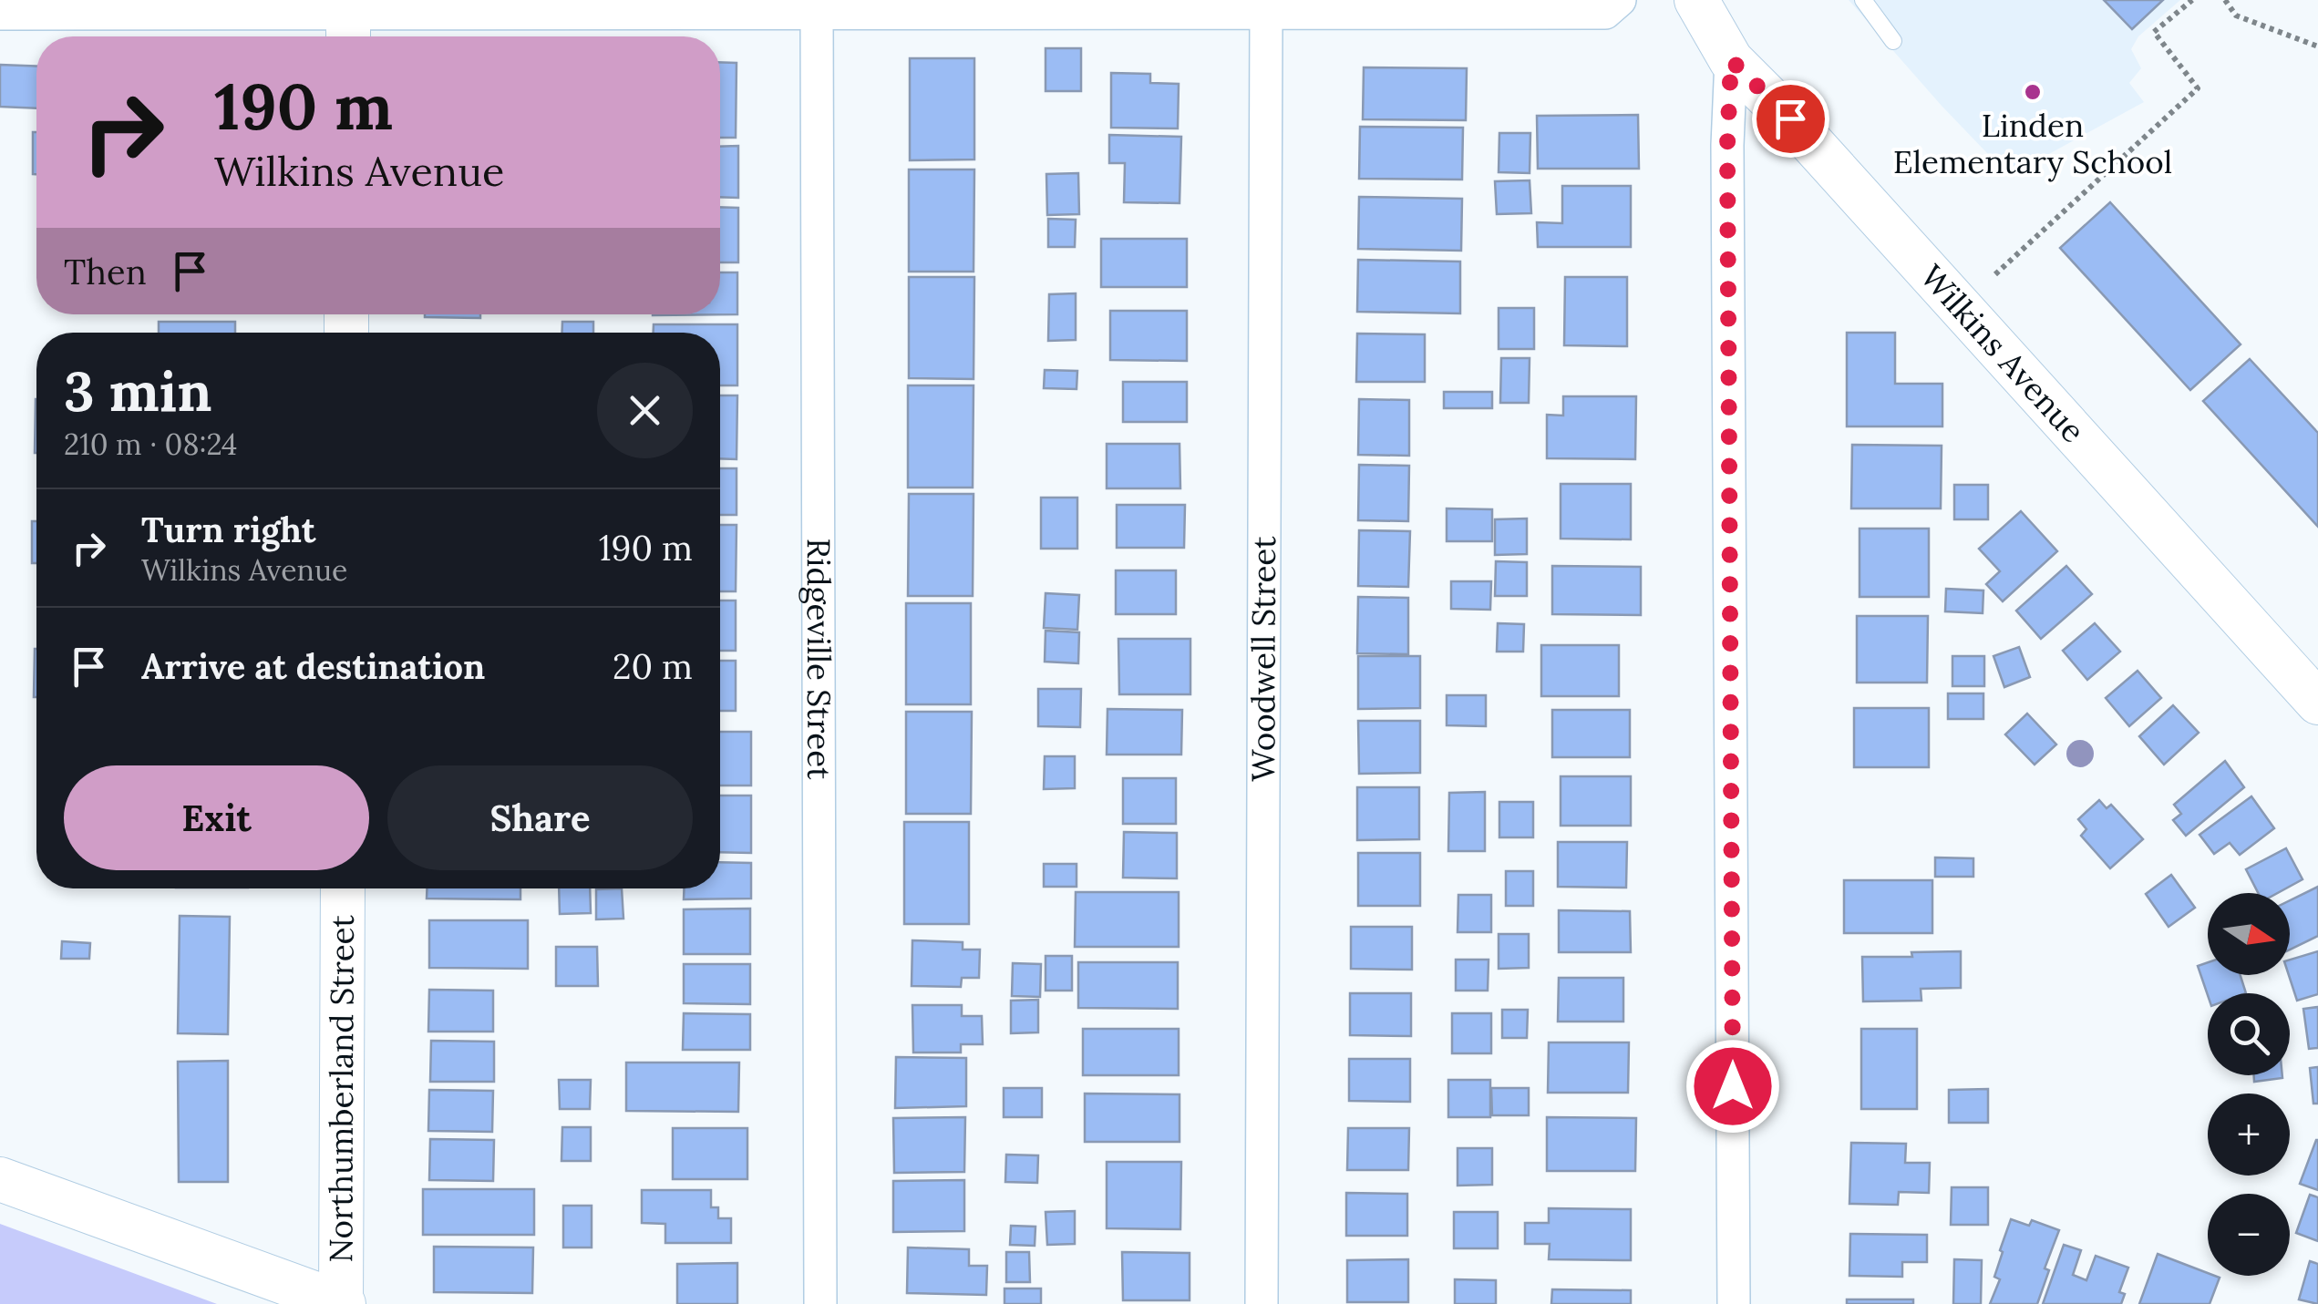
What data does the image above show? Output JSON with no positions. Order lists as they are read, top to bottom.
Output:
{
  "streets": {
    "main road": ["Wilkins Avenue", "Northumberland Street"],
    "street": ["Woodwell Street", "Ridgeville Street"]
  },
  "places": ["Linden Elementary School"],
  "north": "right",
  "page": {
    "turn": ["190 m", "Wilkins Avenue"],
    "then": "Then",
    "heading": ["3 min", "210 m · 08:24"],
    "list": [
      {
        "name": "Turn right",
        "note": "Wilkins Avenue",
        "value": "190 m"
      },
      {
        "name": "Arrive at destination",
        "value": "20 m"
      }
    ],
    "buttons": ["Exit", "Share"],
    "map_buttons": ["+", "−"]
  }
}
